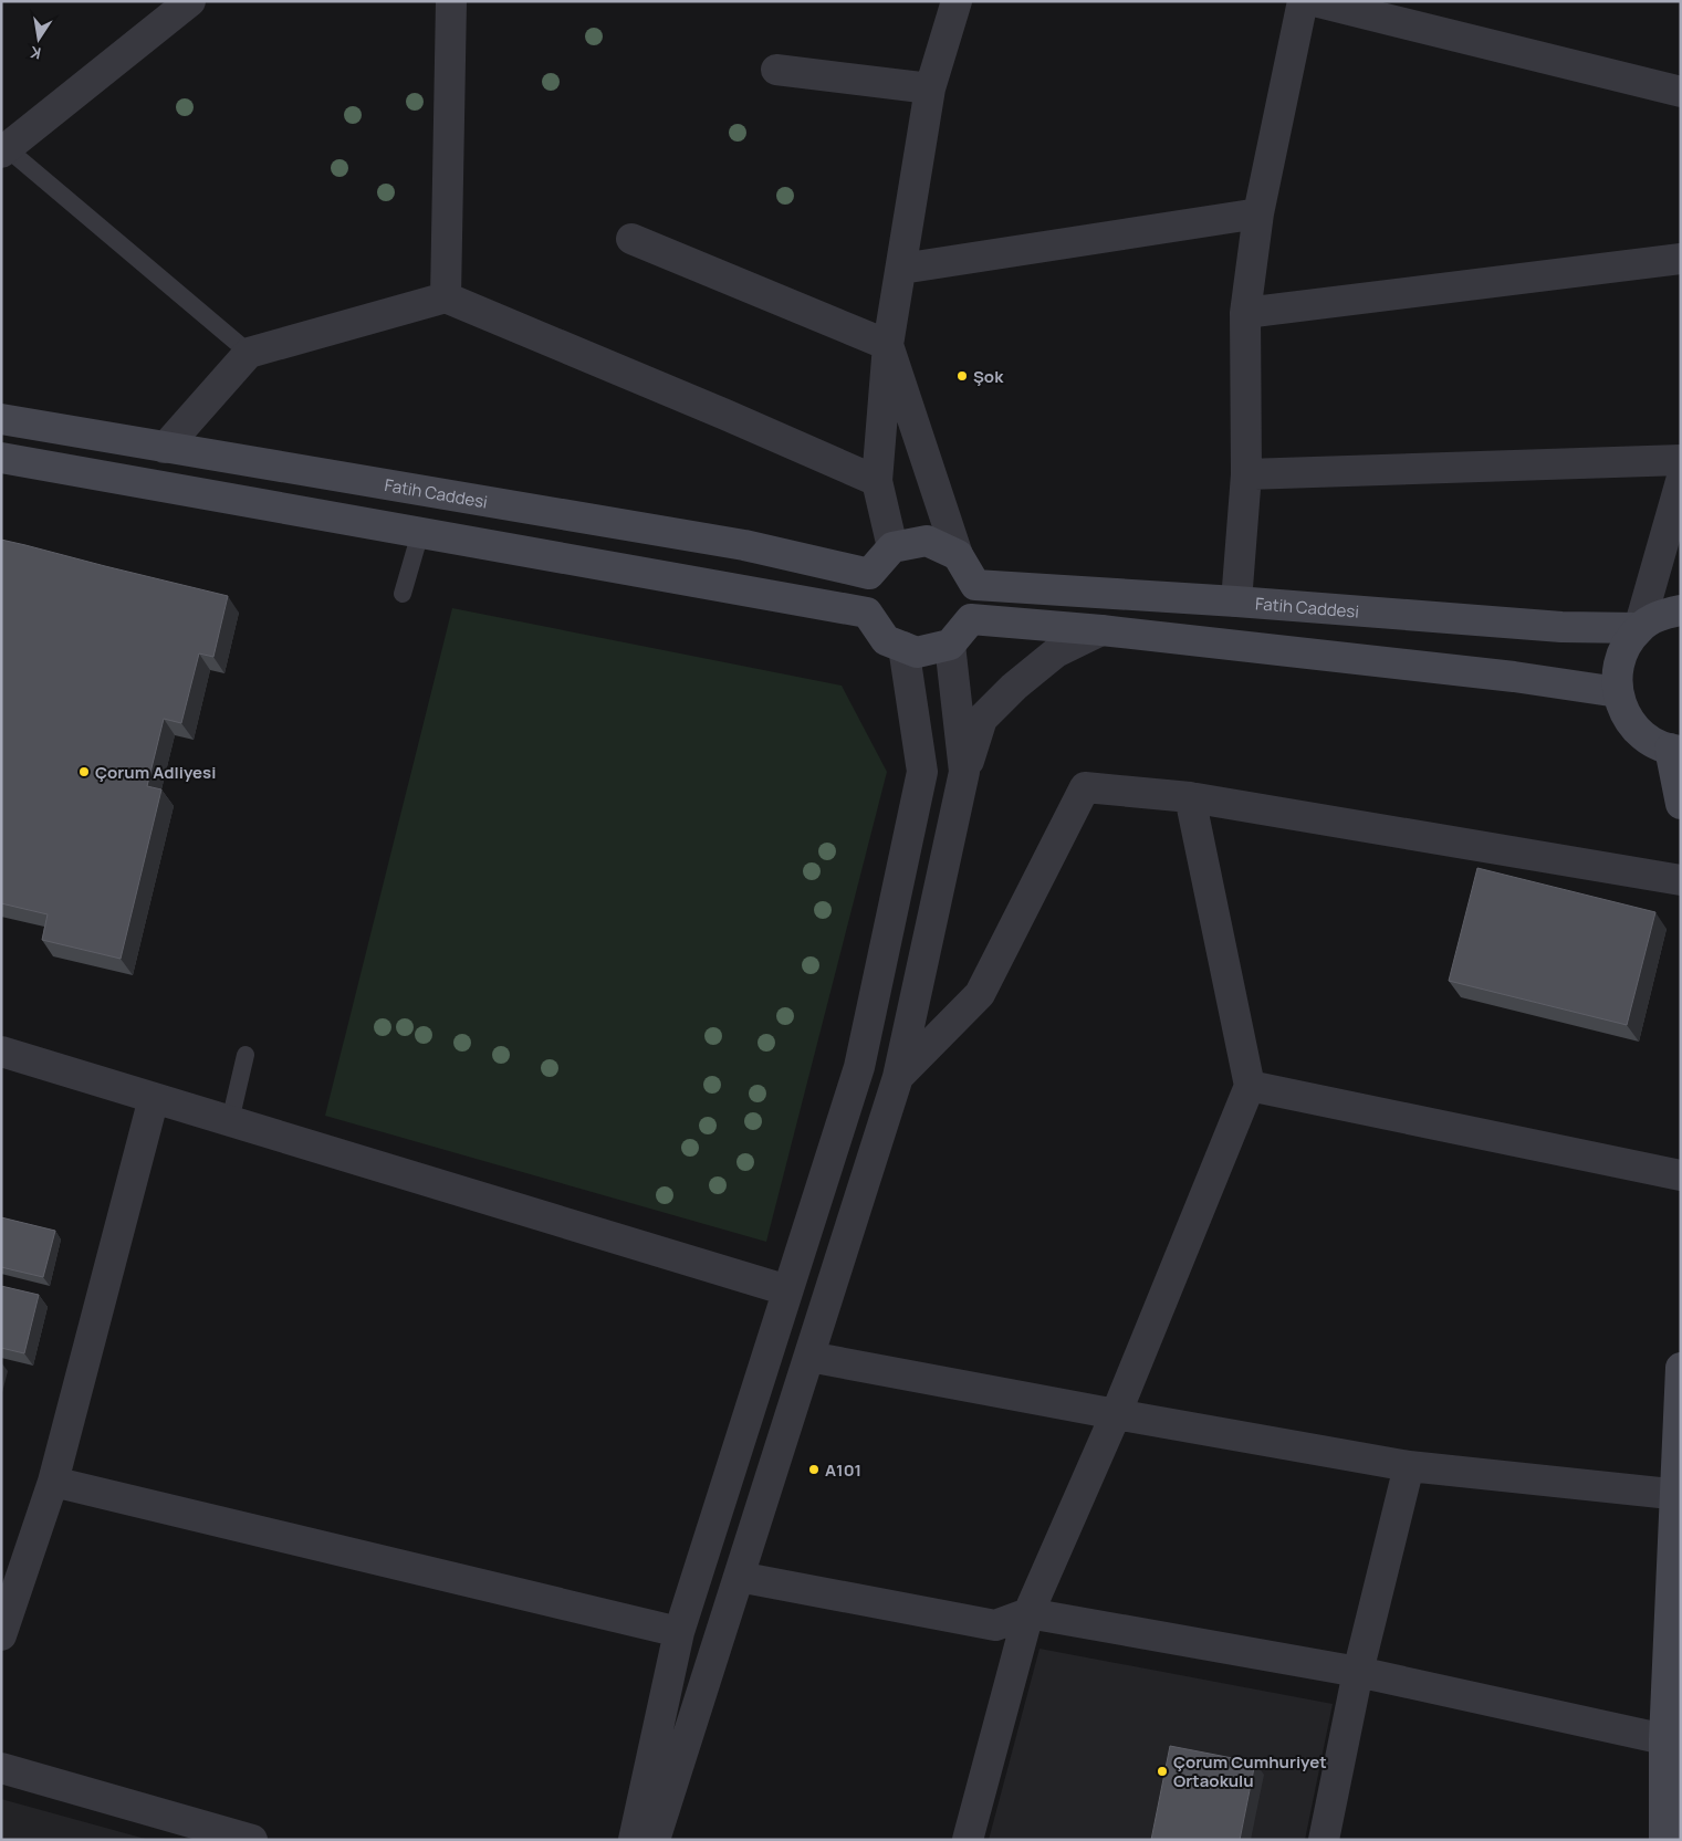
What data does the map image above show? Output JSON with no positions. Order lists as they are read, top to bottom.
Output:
{
  "streets": {
    "main road": ["Fatih Caddesi"]
  },
  "places": [
    "Şok",
    "Çorum Adliyesi",
    "A101",
    "Çorum Cumhuriyet Ortaokulu"
  ],
  "north": "bottom"
}
